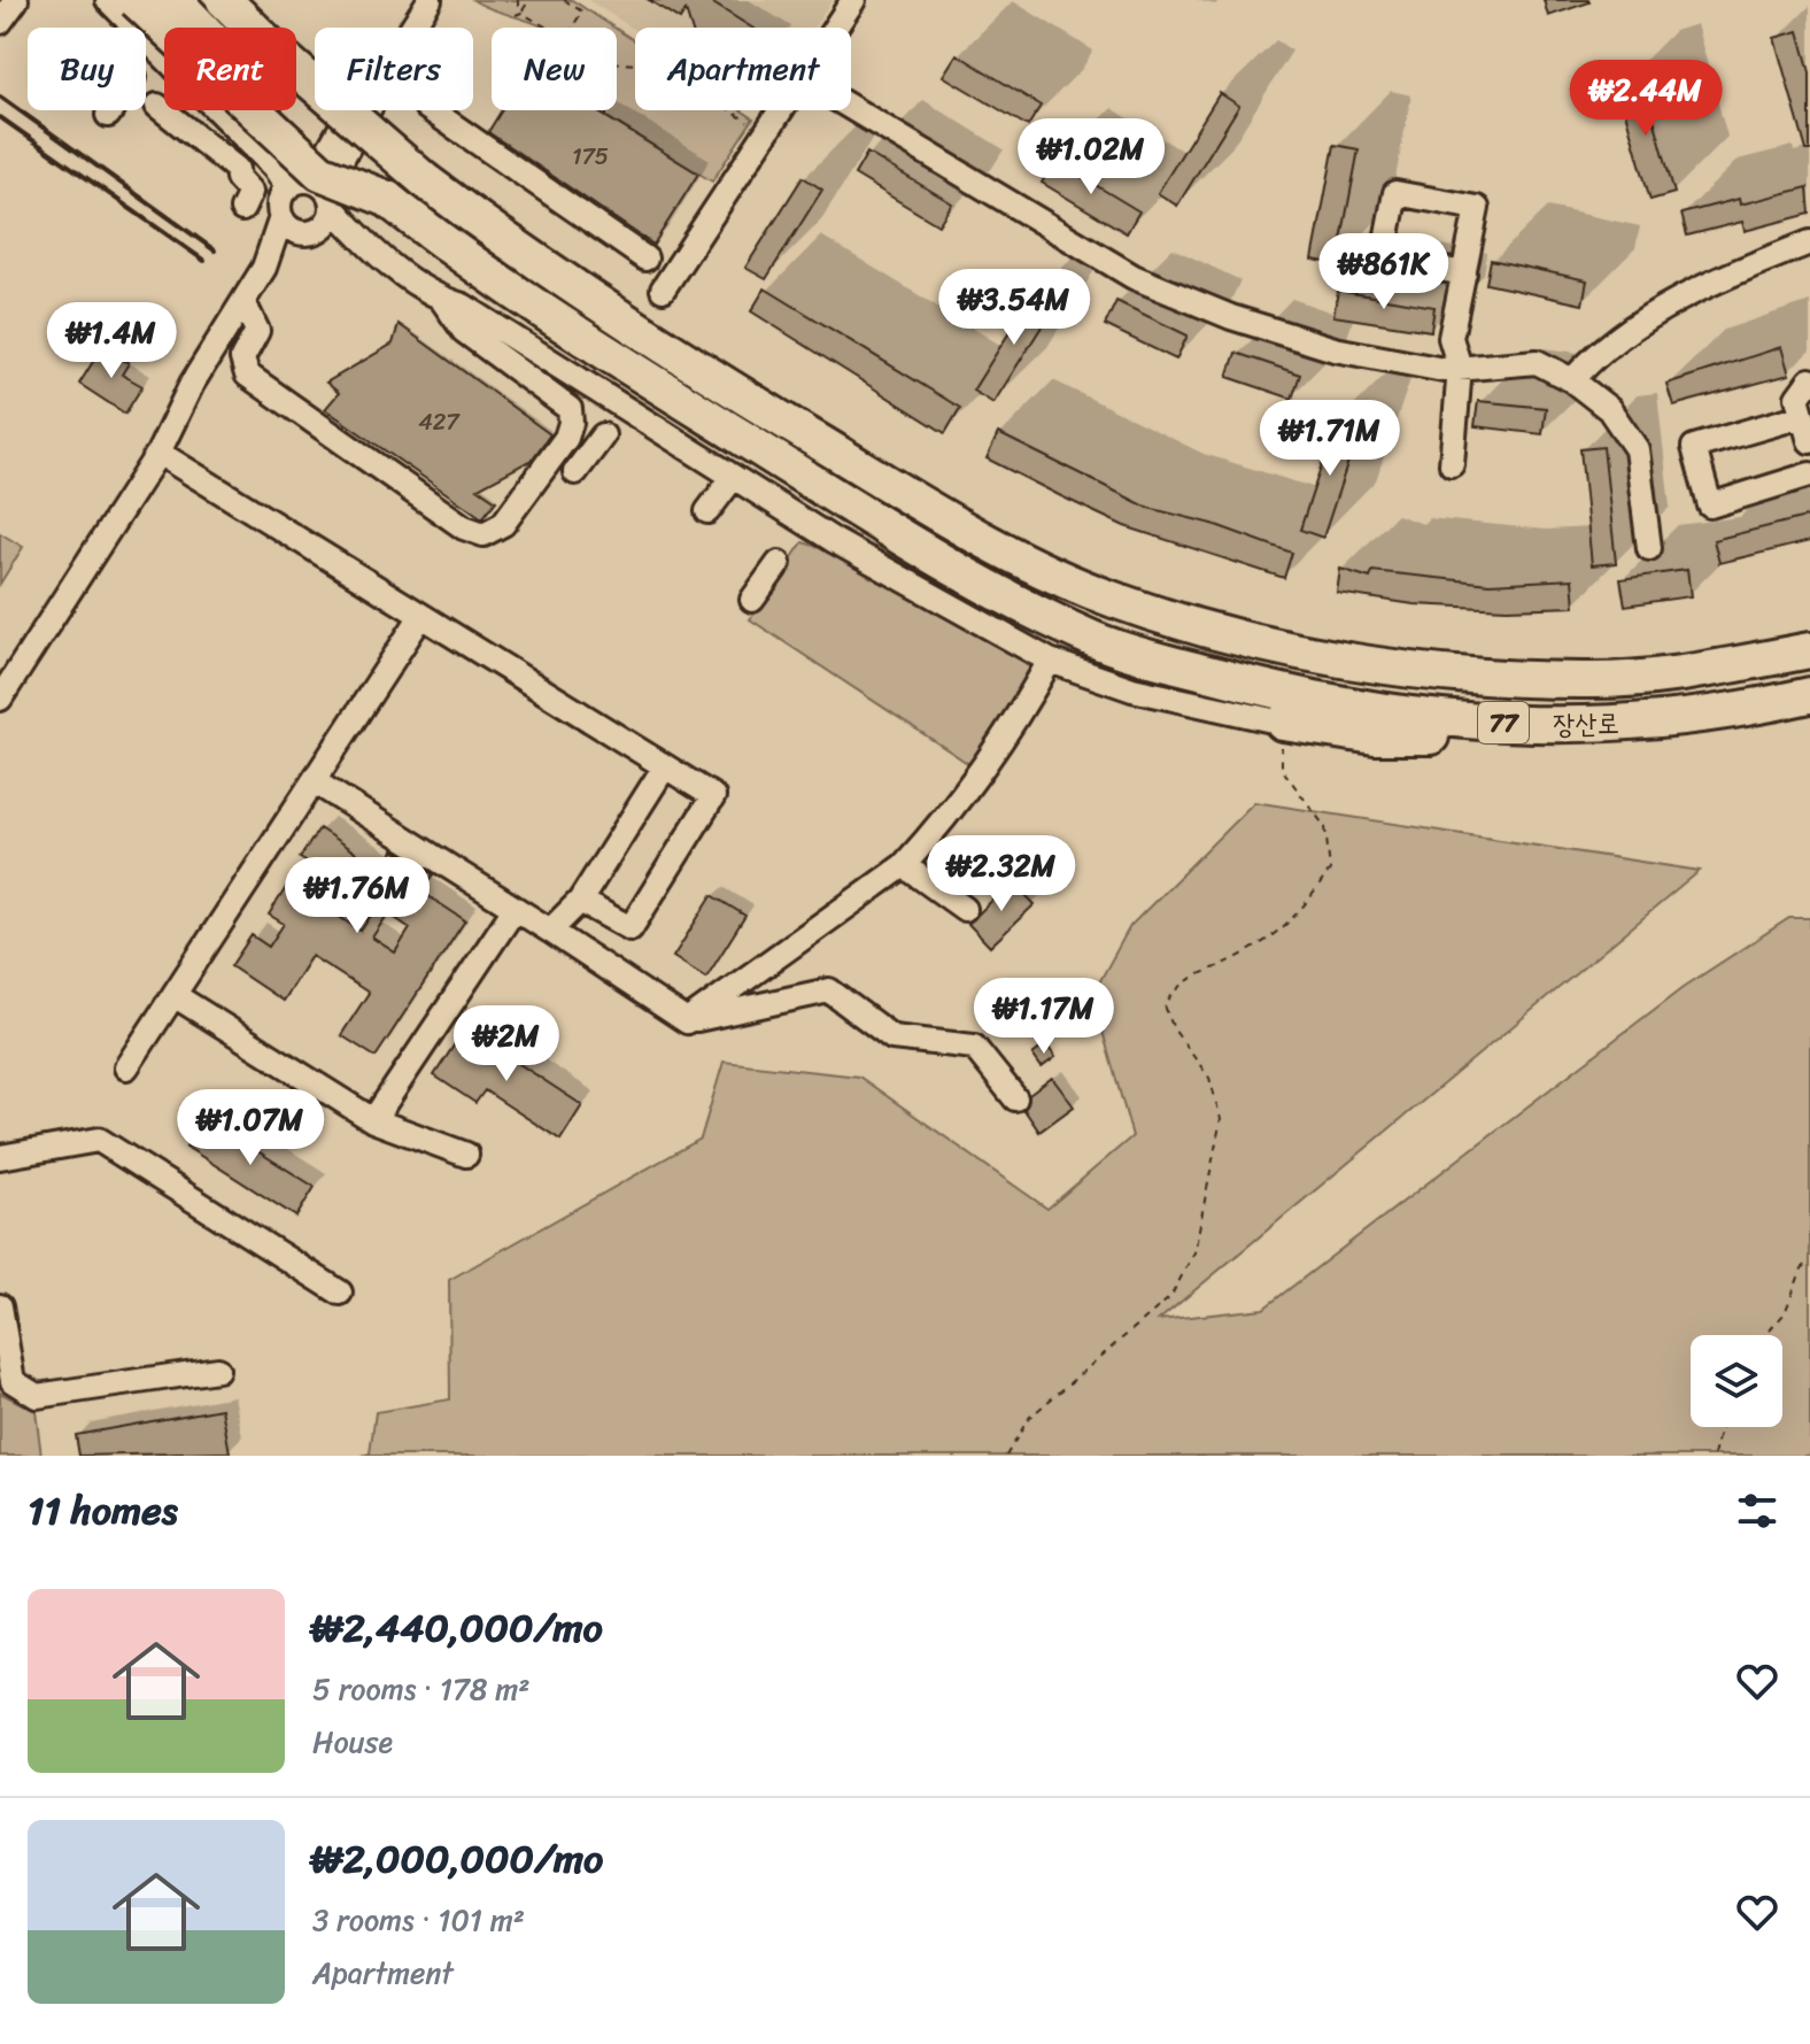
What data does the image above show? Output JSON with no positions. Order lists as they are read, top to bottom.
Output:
{
  "streets": {
    "highway": ["77", "장산로"]
  },
  "house_numbers": ["175", "427"],
  "page": {
    "chip": [
      "Buy",
      "Rent",
      "Filters",
      "New",
      "Apartment"
    ],
    "price": [
      "₩2.44M",
      "₩1.02M",
      "₩861K",
      "₩3.54M",
      "₩1.4M",
      "₩1.71M",
      "₩2.32M",
      "₩1.76M",
      "₩1.17M",
      "₩2M",
      "₩1.07M"
    ],
    "heading": "11 homes",
    "list": [
      {
        "name": "₩2,440,000/mo",
        "note": "5 rooms · 178 m² · House"
      },
      {
        "name": "₩2,000,000/mo",
        "note": "3 rooms · 101 m² · Apartment"
      }
    ]
  }
}
